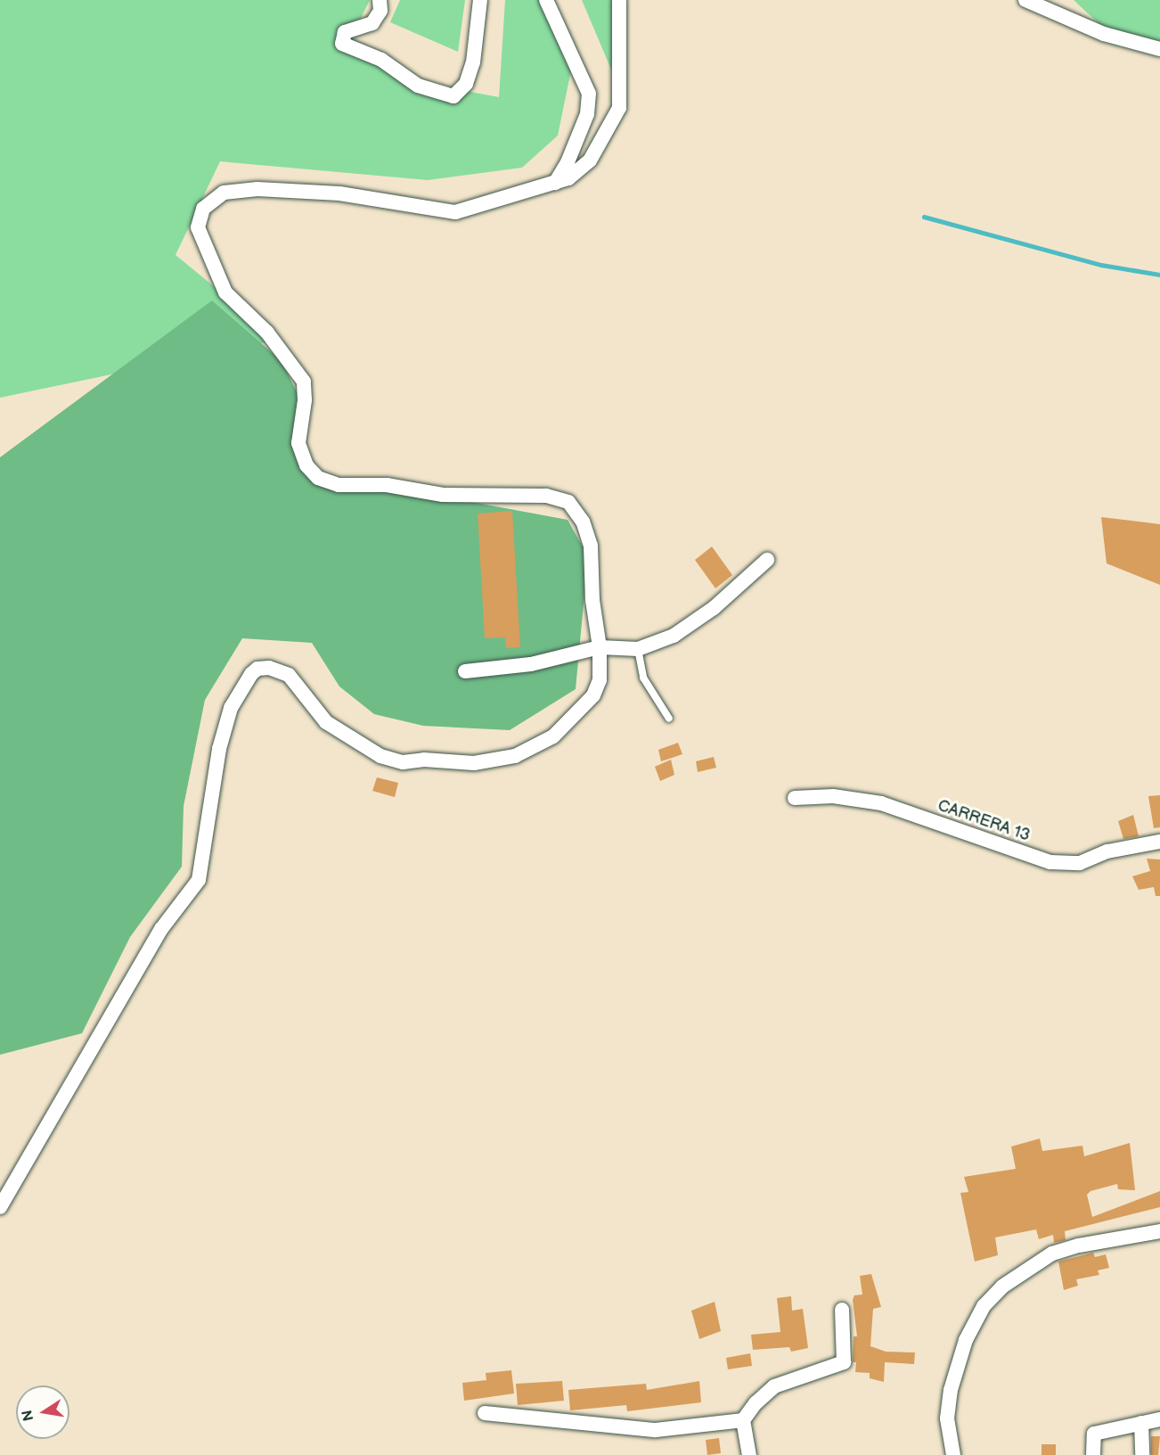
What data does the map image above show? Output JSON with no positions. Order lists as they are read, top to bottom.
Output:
{
  "streets": {
    "street": ["CARRERA 13"]
  },
  "north": "left"
}
